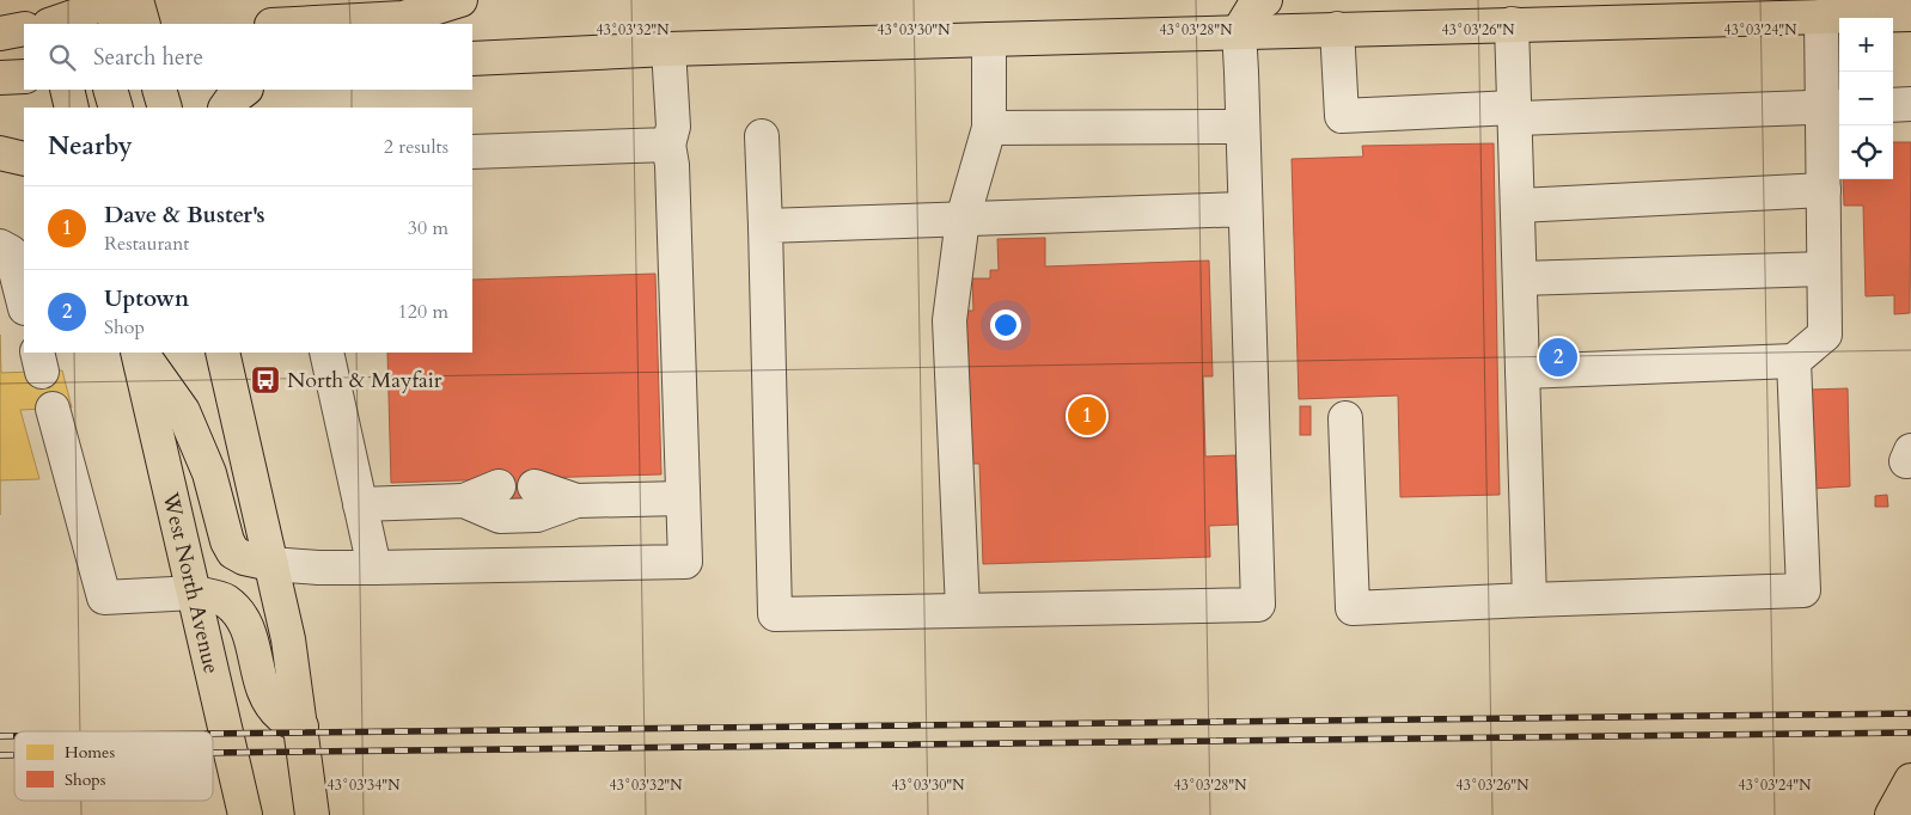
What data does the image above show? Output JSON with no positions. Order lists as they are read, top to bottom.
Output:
{
  "streets": {
    "main road": ["West North Avenue"]
  },
  "places": {
    "bus stop": ["North & Mayfair"]
  },
  "legend": ["Homes", "Shops"],
  "page": {
    "map_buttons": ["+", "−"],
    "search": "Search here",
    "heading": ["Nearby", "2 results"],
    "list": [
      {
        "mark": "1",
        "name": "Dave & Buster's",
        "note": "Restaurant",
        "value": "30 m"
      },
      {
        "mark": "2",
        "name": "Uptown",
        "note": "Shop",
        "value": "120 m"
      }
    ],
    "pins": ["2", "1"]
  },
  "coordinates": [
    "43°03'32\"N",
    "43°03'30\"N",
    "43°03'28\"N",
    "43°03'26\"N",
    "43°03'24\"N",
    "43°03'34\"N"
  ]
}
